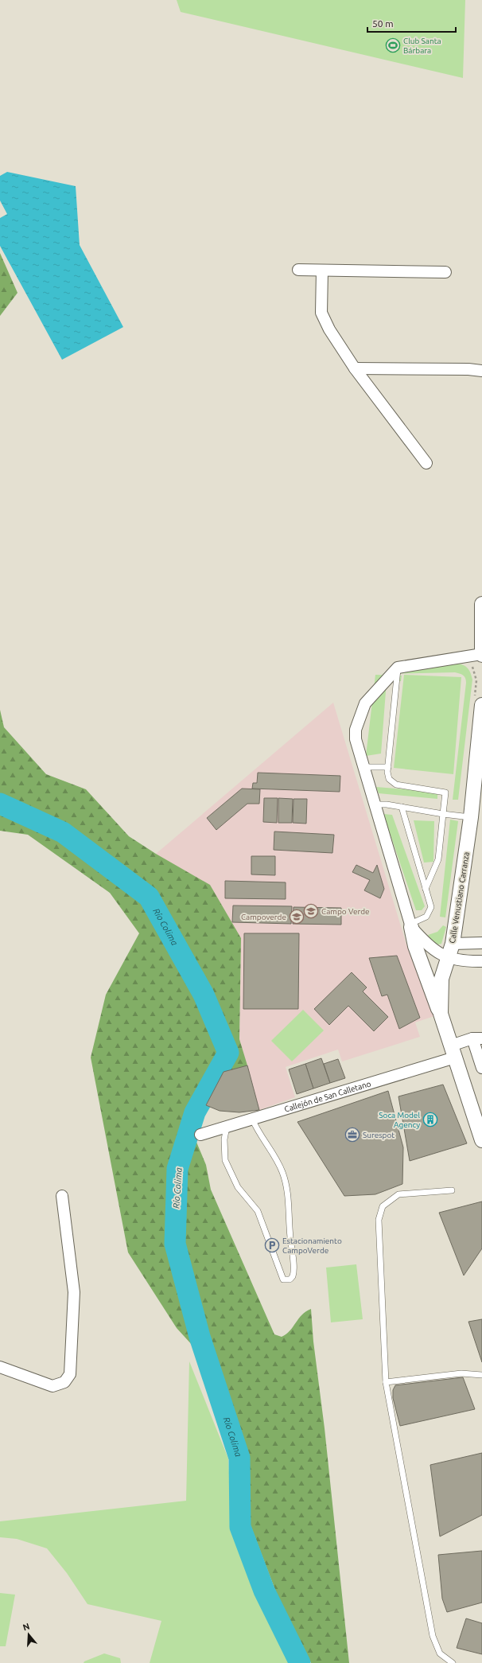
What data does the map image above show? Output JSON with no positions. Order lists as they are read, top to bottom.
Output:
{
  "streets": {
    "street": ["Calle Venustiano Carranza", "Callejón de San Calletano"]
  },
  "crossings": [
    ["Calle Venustiano Carranza", "Callejón de San Calletano"]
  ],
  "water": ["Río Colima"],
  "places": {
    "sports": ["Club Santa Bárbara"],
    "school or university": ["Campo Verde", "Campoverde"],
    "building": ["Soca Model Agency"],
    "office": ["Surespot"],
    "parking": ["Estacionamiento CampoVerde"]
  },
  "scale_bar": "50 m",
  "north": "top"
}
